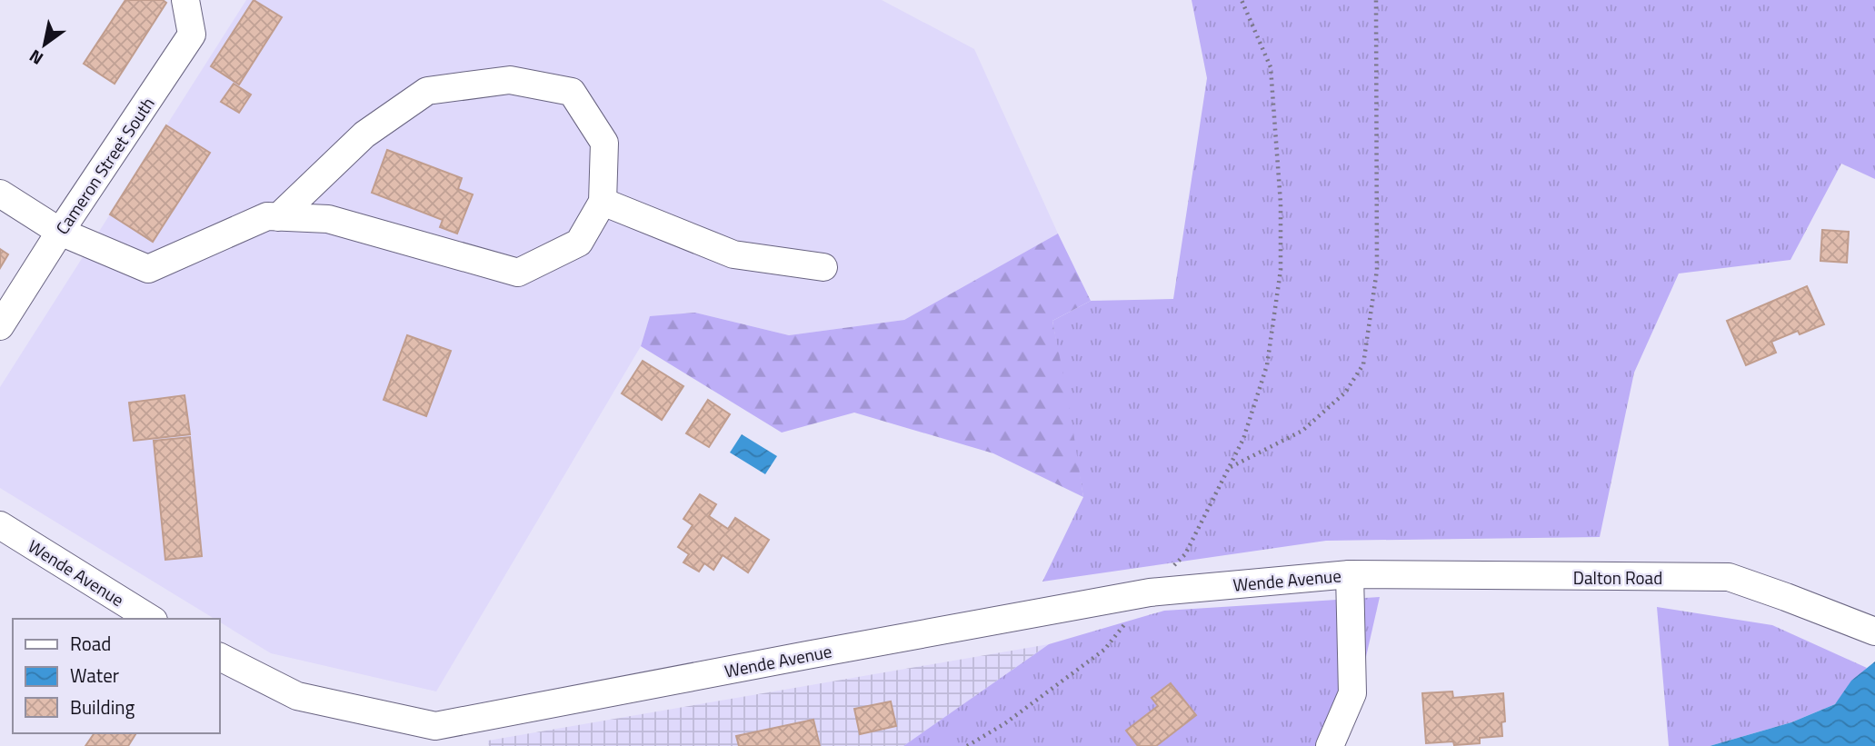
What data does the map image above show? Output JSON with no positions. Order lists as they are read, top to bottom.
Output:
{
  "streets": {
    "street": ["Cameron Street South", "Wende Avenue", "Dalton Road"]
  },
  "crossings": [
    ["Wende Avenue", "Dalton Road"]
  ],
  "legend": ["Road", "Water", "Building"],
  "north": "bottom left"
}
